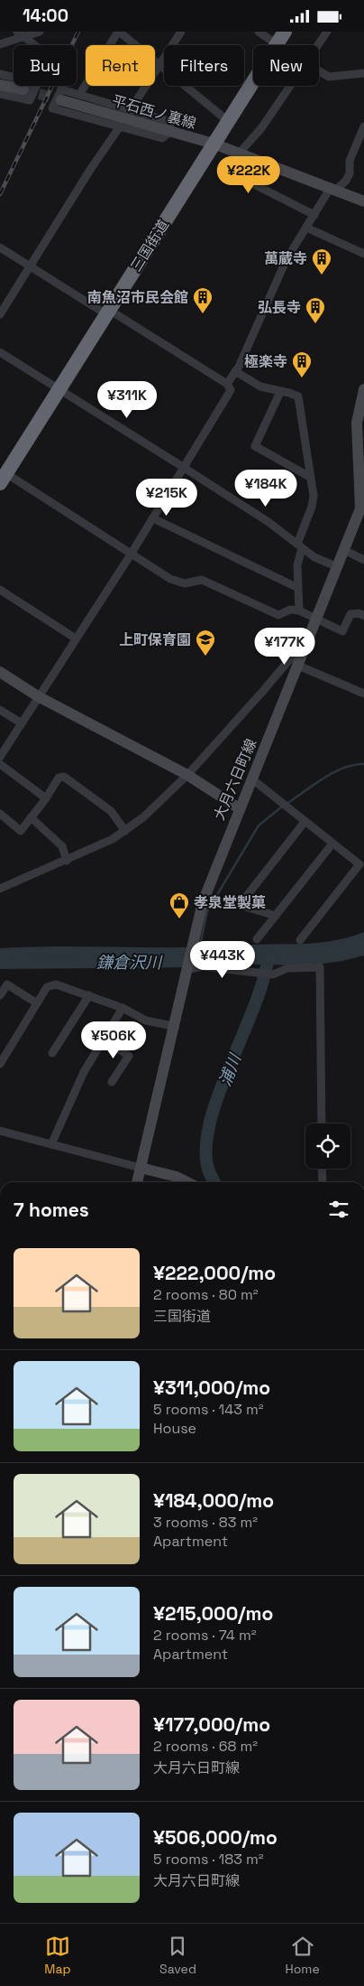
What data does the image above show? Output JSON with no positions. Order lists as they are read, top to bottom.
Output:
{
  "streets": {
    "highway": ["三国街道"],
    "main road": ["平石西ノ裏線", "大月六日町線"]
  },
  "crossings": [
    ["平石西ノ裏線", "三国街道"]
  ],
  "water": ["鎌倉沢川", "浦川"],
  "places": {
    "building": [
      "萬蔵寺",
      "南魚沼市民会館",
      "弘長寺",
      "極楽寺"
    ],
    "school or university": ["上町保育園"],
    "shop": ["孝泉堂製菓"]
  },
  "page": {
    "status": "14:00",
    "chip": [
      "Buy",
      "Rent",
      "Filters",
      "New"
    ],
    "price": [
      "¥222K",
      "¥311K",
      "¥184K",
      "¥215K",
      "¥177K",
      "¥443K",
      "¥506K"
    ],
    "heading": "7 homes",
    "list": [
      {
        "name": "¥222,000/mo",
        "note": "2 rooms · 80 m² · 三国街道"
      },
      {
        "name": "¥311,000/mo",
        "note": "5 rooms · 143 m² · House"
      },
      {
        "name": "¥184,000/mo",
        "note": "3 rooms · 83 m² · Apartment"
      },
      {
        "name": "¥215,000/mo",
        "note": "2 rooms · 74 m² · Apartment"
      },
      {
        "name": "¥177,000/mo",
        "note": "2 rooms · 68 m² · 大月六日町線"
      },
      {
        "name": "¥506,000/mo",
        "note": "5 rooms · 183 m² · 大月六日町線"
      }
    ],
    "tabs": ["Map", "Saved", "Home"]
  }
}
